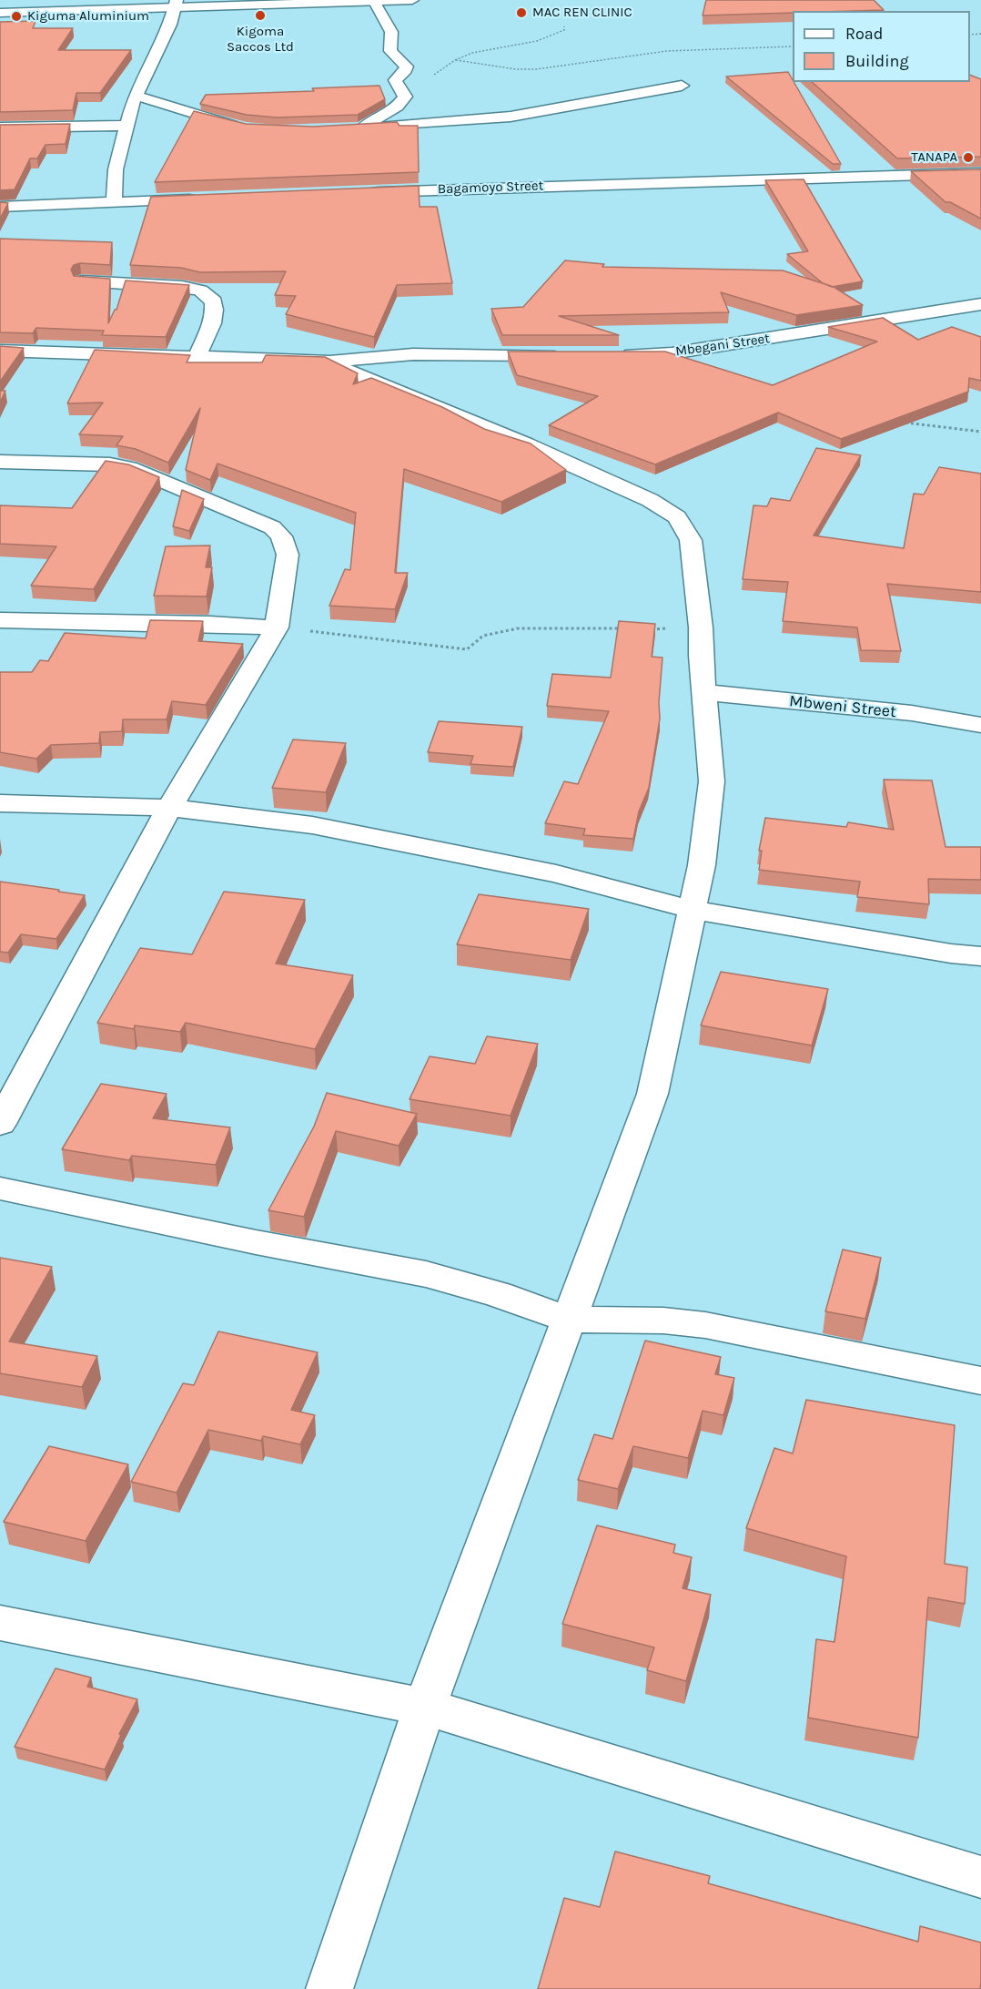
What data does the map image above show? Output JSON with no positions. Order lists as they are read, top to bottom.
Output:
{
  "streets": {
    "street": ["Bagamoyo Street", "Mbegani Street", "Mbweni Street"]
  },
  "places": [
    "MAC REN CLINIC",
    "Kigoma Saccos Ltd",
    "Kiguma Aluminium",
    "TANAPA"
  ],
  "legend": ["Road", "Building"]
}
